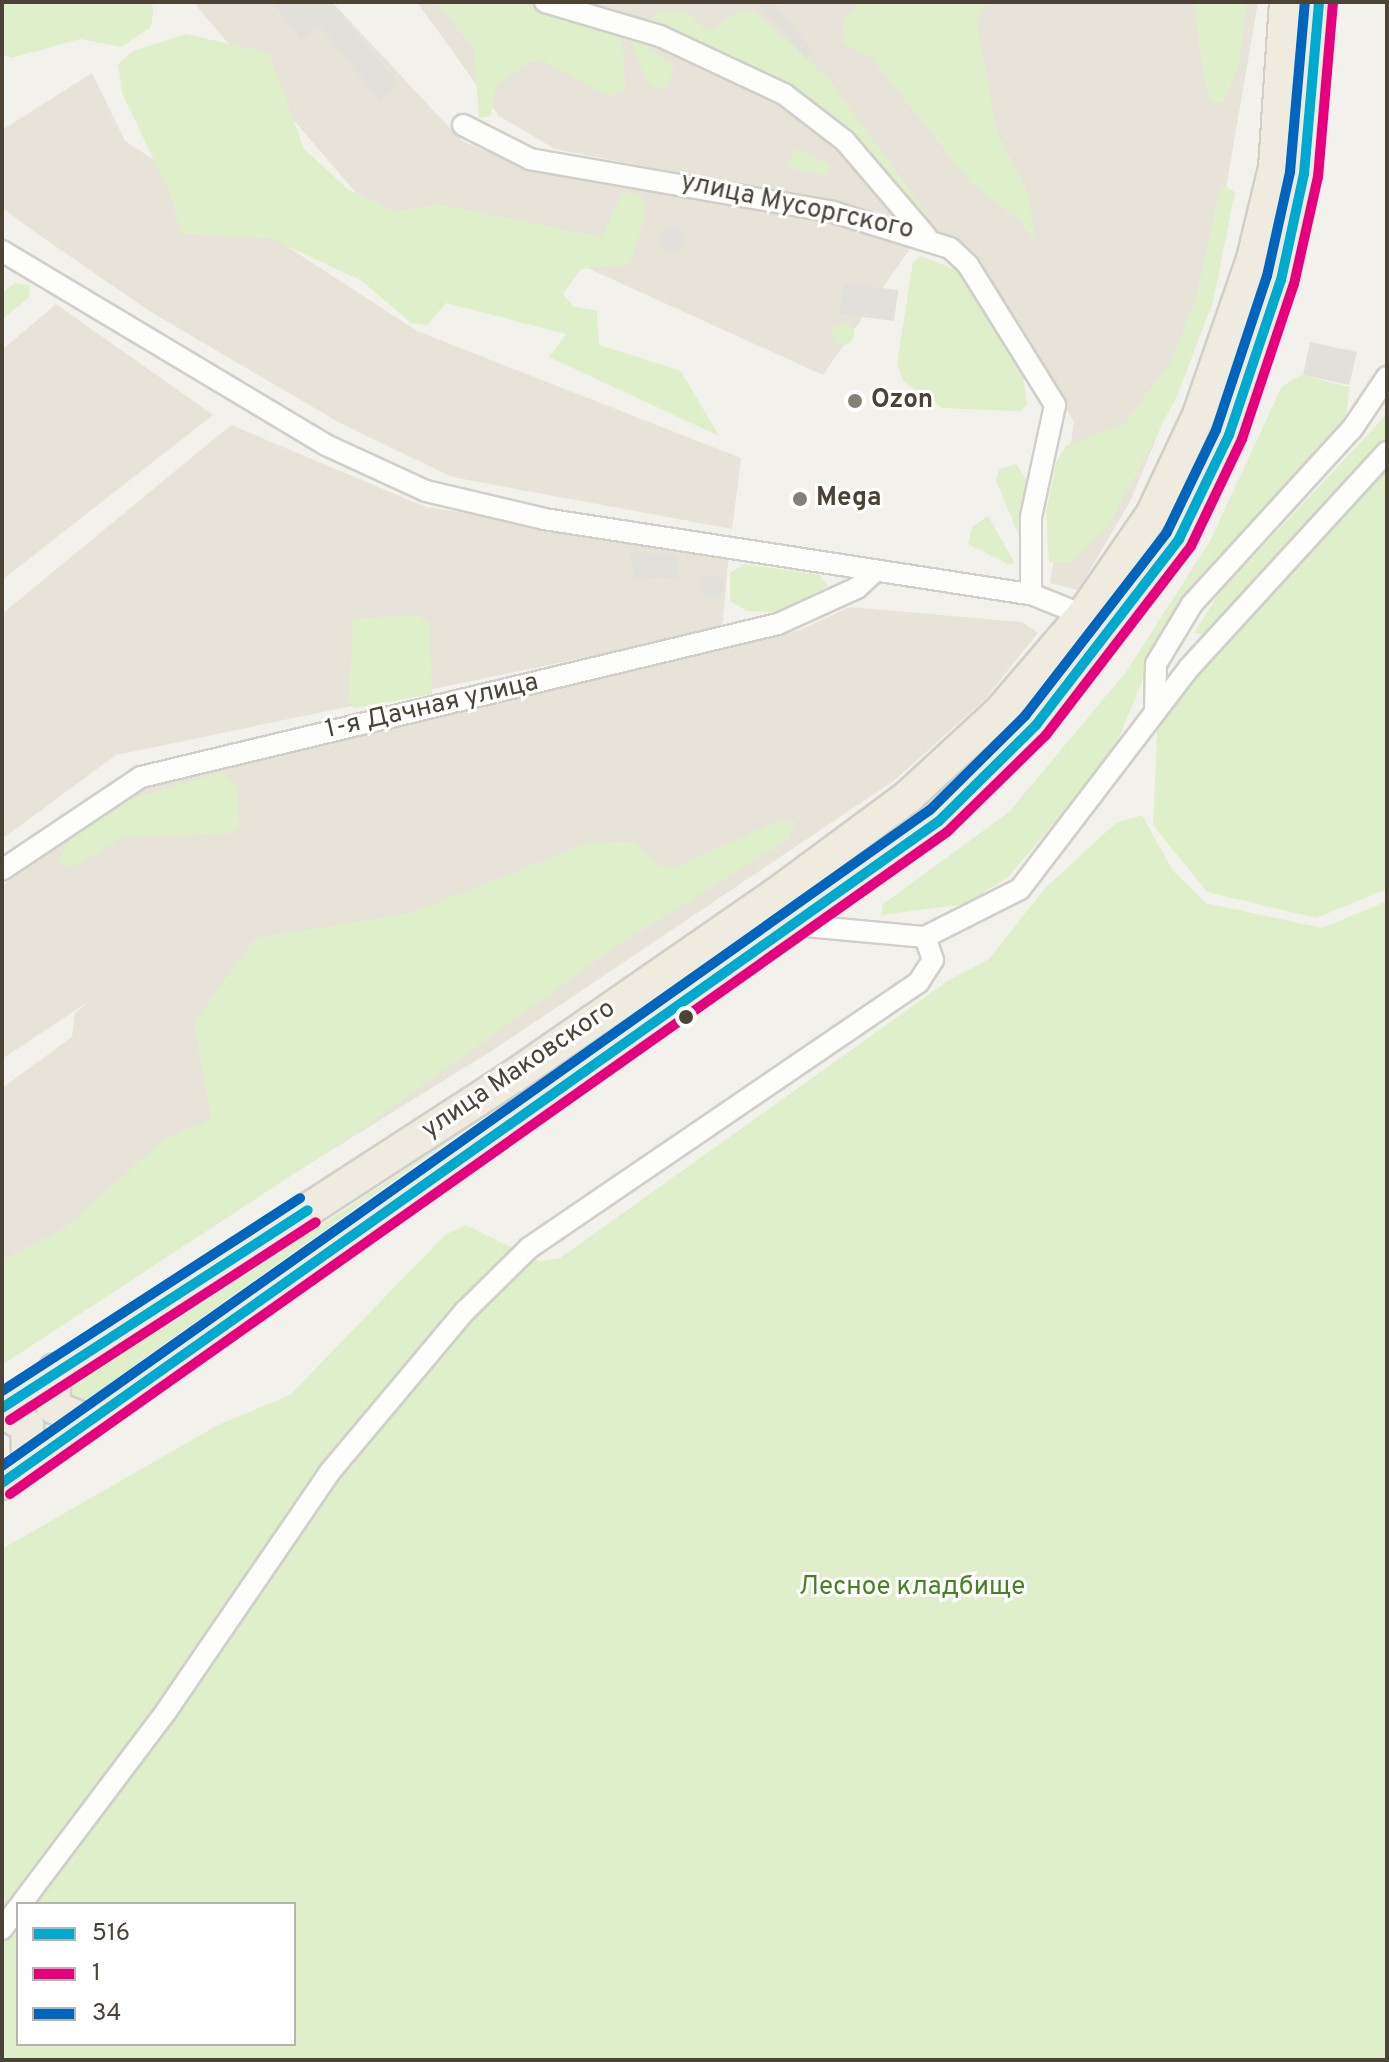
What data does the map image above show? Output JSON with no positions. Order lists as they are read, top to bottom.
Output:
{
  "streets": {
    "highway": ["улица Маковского"],
    "street": ["улица Мусоргского", "1-я Дачная улица"]
  },
  "parks": ["Лесное кладбище"],
  "places": ["Ozon", "Mega"],
  "lines": ["transit line 516", "transit line 34", "transit line 1"],
  "legend": ["516", "1", "34"]
}
